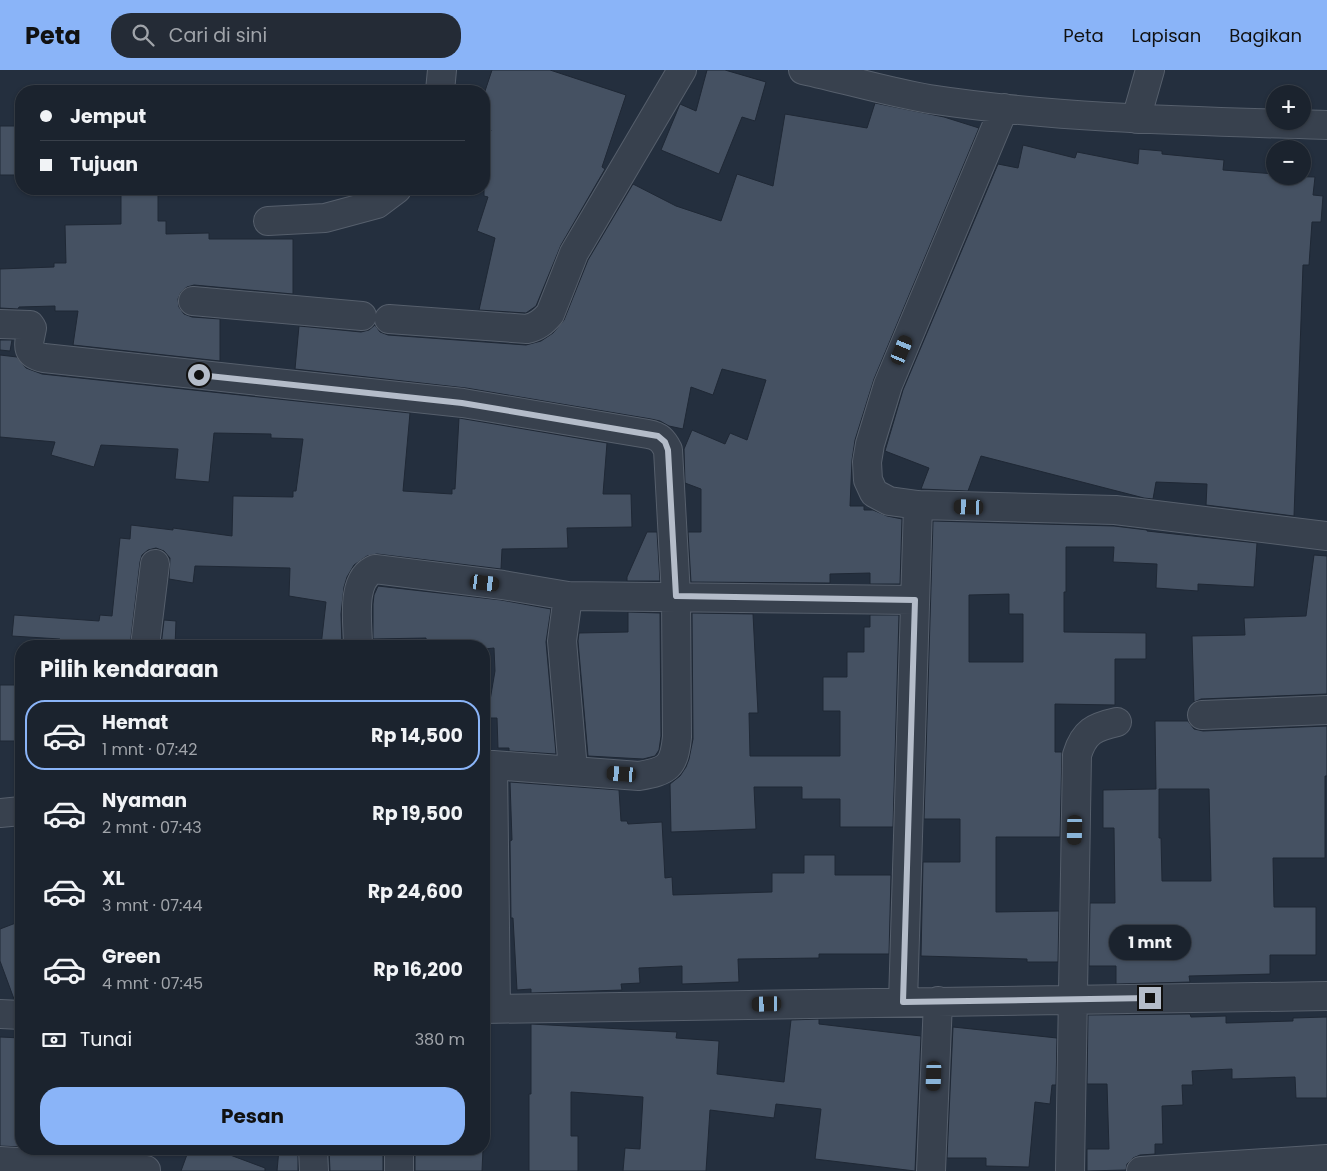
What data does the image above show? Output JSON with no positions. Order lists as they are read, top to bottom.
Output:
{
  "page": {
    "header": "Peta",
    "search": "Cari di sini",
    "nav": ["Peta", "Lapisan", "Bagikan"],
    "map_buttons": ["+", "−"],
    "banner": ["Jemput", "Tujuan"],
    "heading": "Pilih kendaraan",
    "list": [
      {
        "name": "Hemat",
        "note": "1 mnt · 07:42",
        "value": "Rp 14,500"
      },
      {
        "name": "Nyaman",
        "note": "2 mnt · 07:43",
        "value": "Rp 19,500"
      },
      {
        "name": "XL",
        "note": "3 mnt · 07:44",
        "value": "Rp 24,600"
      },
      {
        "name": "Green",
        "note": "4 mnt · 07:45",
        "value": "Rp 16,200"
      }
    ],
    "bubble": "1 mnt",
    "pay": ["Tunai", "380 m"],
    "buttons": "Pesan"
  }
}
